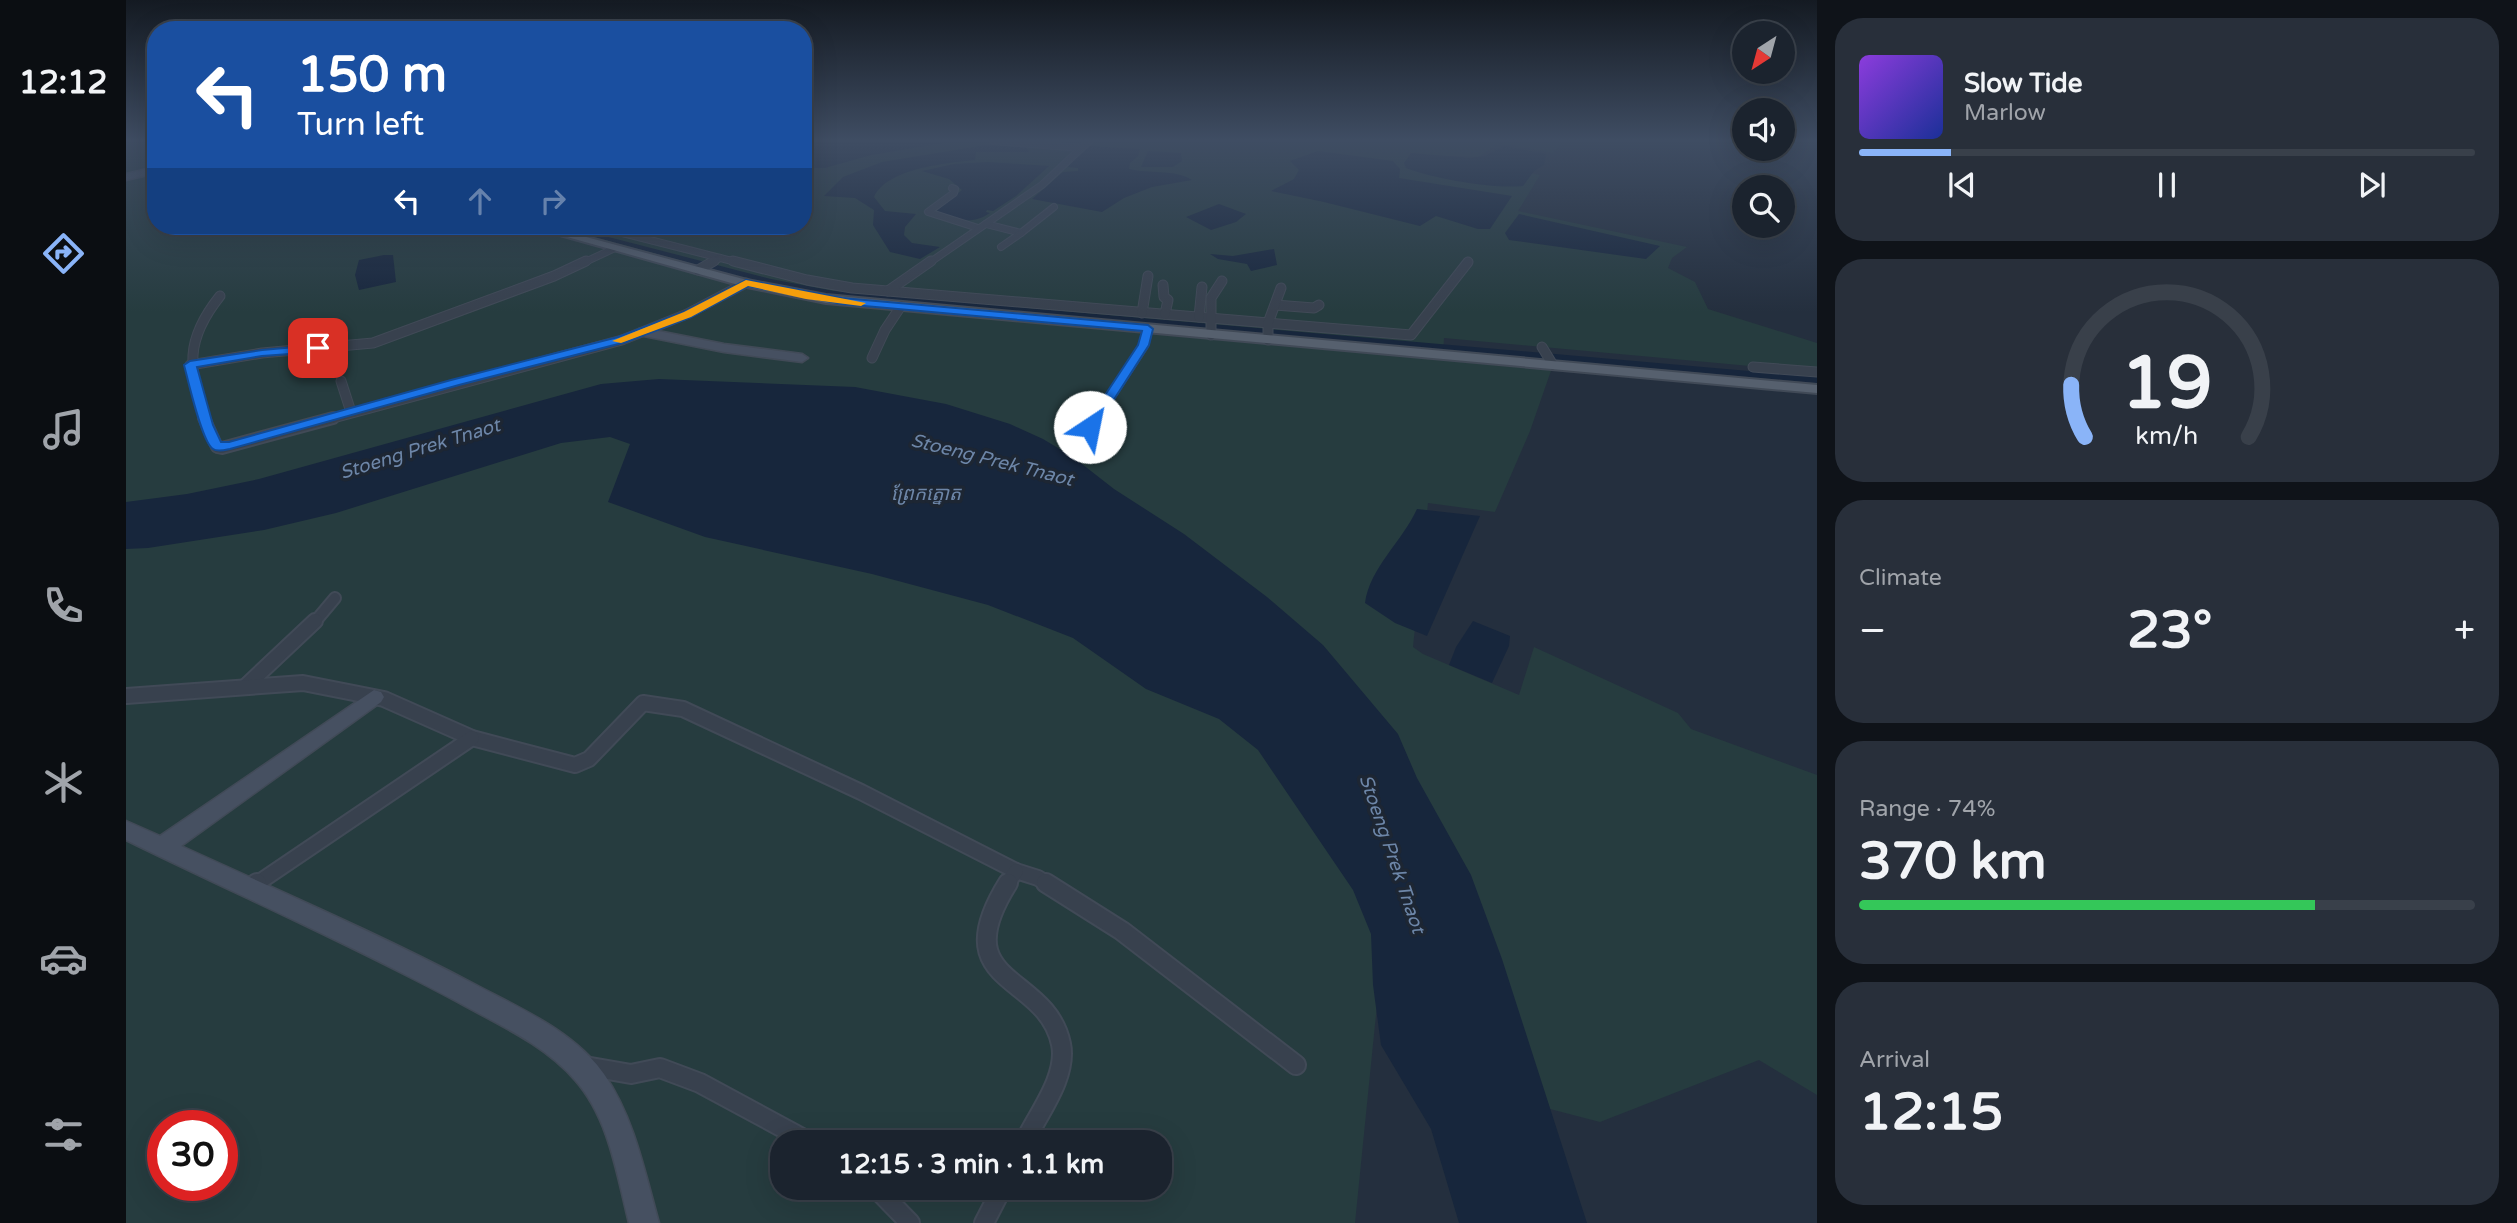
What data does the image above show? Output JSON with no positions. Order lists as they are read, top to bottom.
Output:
{
  "water": ["Stoeng Prek Tnaot", "ព្រែកត្នោត"],
  "north": "bottom left",
  "page": {
    "tabs": "12:12",
    "turn": ["150 m", "Turn left"],
    "song": ["Slow Tide", "Marlow"],
    "tile": [
      "Climate",
      ["Range · 74%", "370 km"],
      ["Arrival", "12:15"]
    ],
    "heat": ["−", "23°", "+"],
    "limit": "30",
    "trip": "12:15 · 3 min · 1.1 km",
    "gauge": ["19", "km/h"]
  }
}
